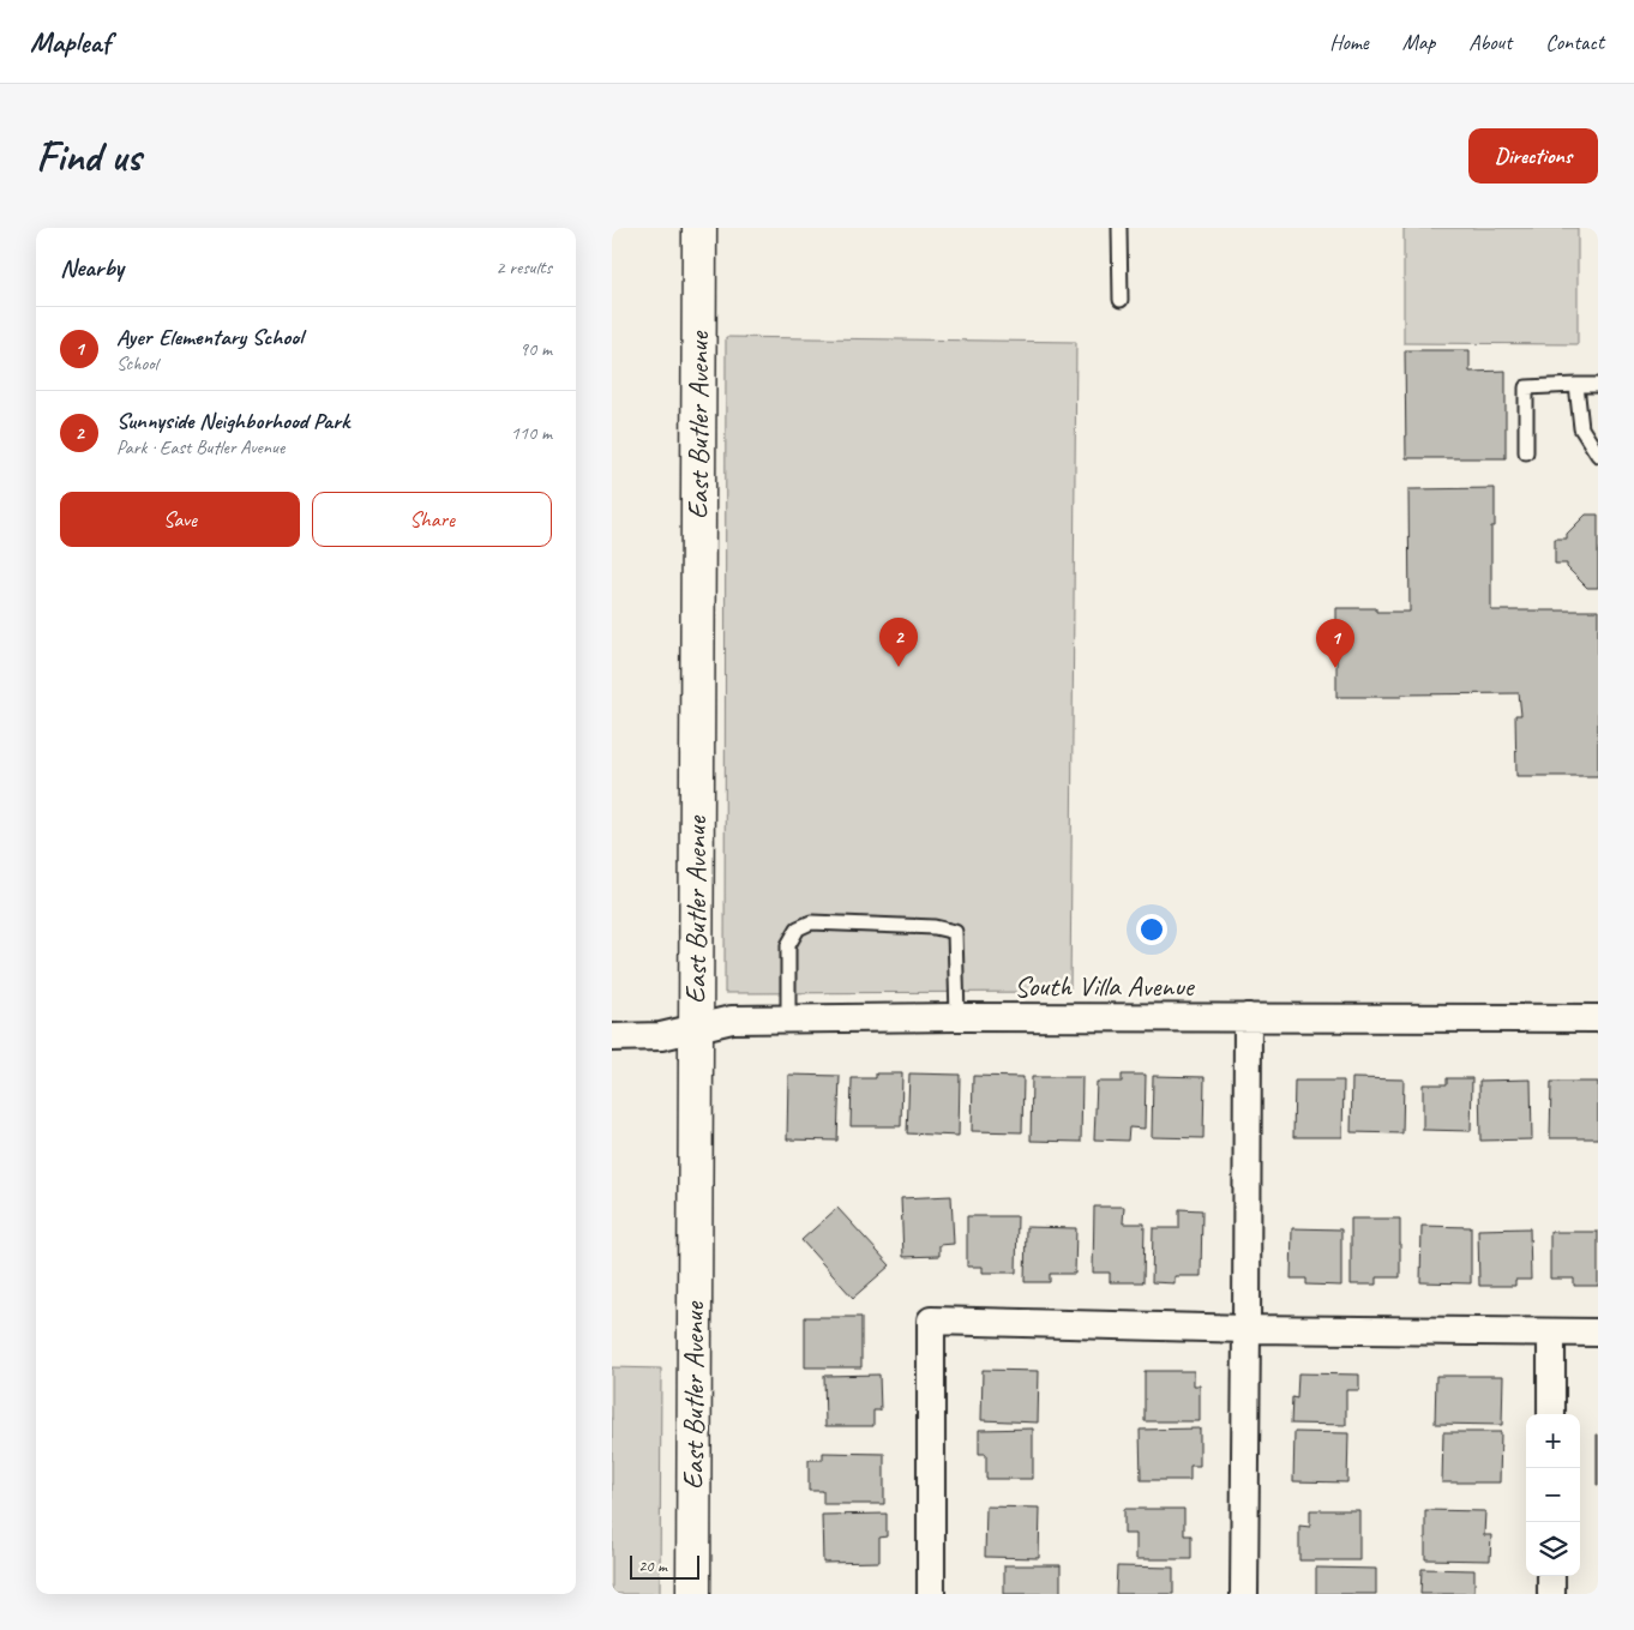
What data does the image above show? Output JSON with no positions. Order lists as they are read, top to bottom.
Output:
{
  "streets": {
    "street": ["East Butler Avenue", "South Villa Avenue"]
  },
  "crossings": [
    ["East Butler Avenue", "South Villa Avenue"]
  ],
  "scale_bar": "20 m",
  "page": {
    "header": "Mapleaf",
    "nav": [
      "Home",
      "Map",
      "About",
      "Contact"
    ],
    "buttons": [
      "Directions",
      ["Save", "Share"]
    ],
    "title": "Find us",
    "heading": ["Nearby", "2 results"],
    "list": [
      {
        "mark": "1",
        "name": "Ayer Elementary School",
        "note": "School",
        "value": "90 m"
      },
      {
        "mark": "2",
        "name": "Sunnyside Neighborhood Park",
        "note": "Park · East Butler Avenue",
        "value": "110 m"
      }
    ],
    "pins": ["2", "1"],
    "map_buttons": ["+", "−"],
    "scale": "20 m"
  }
}
